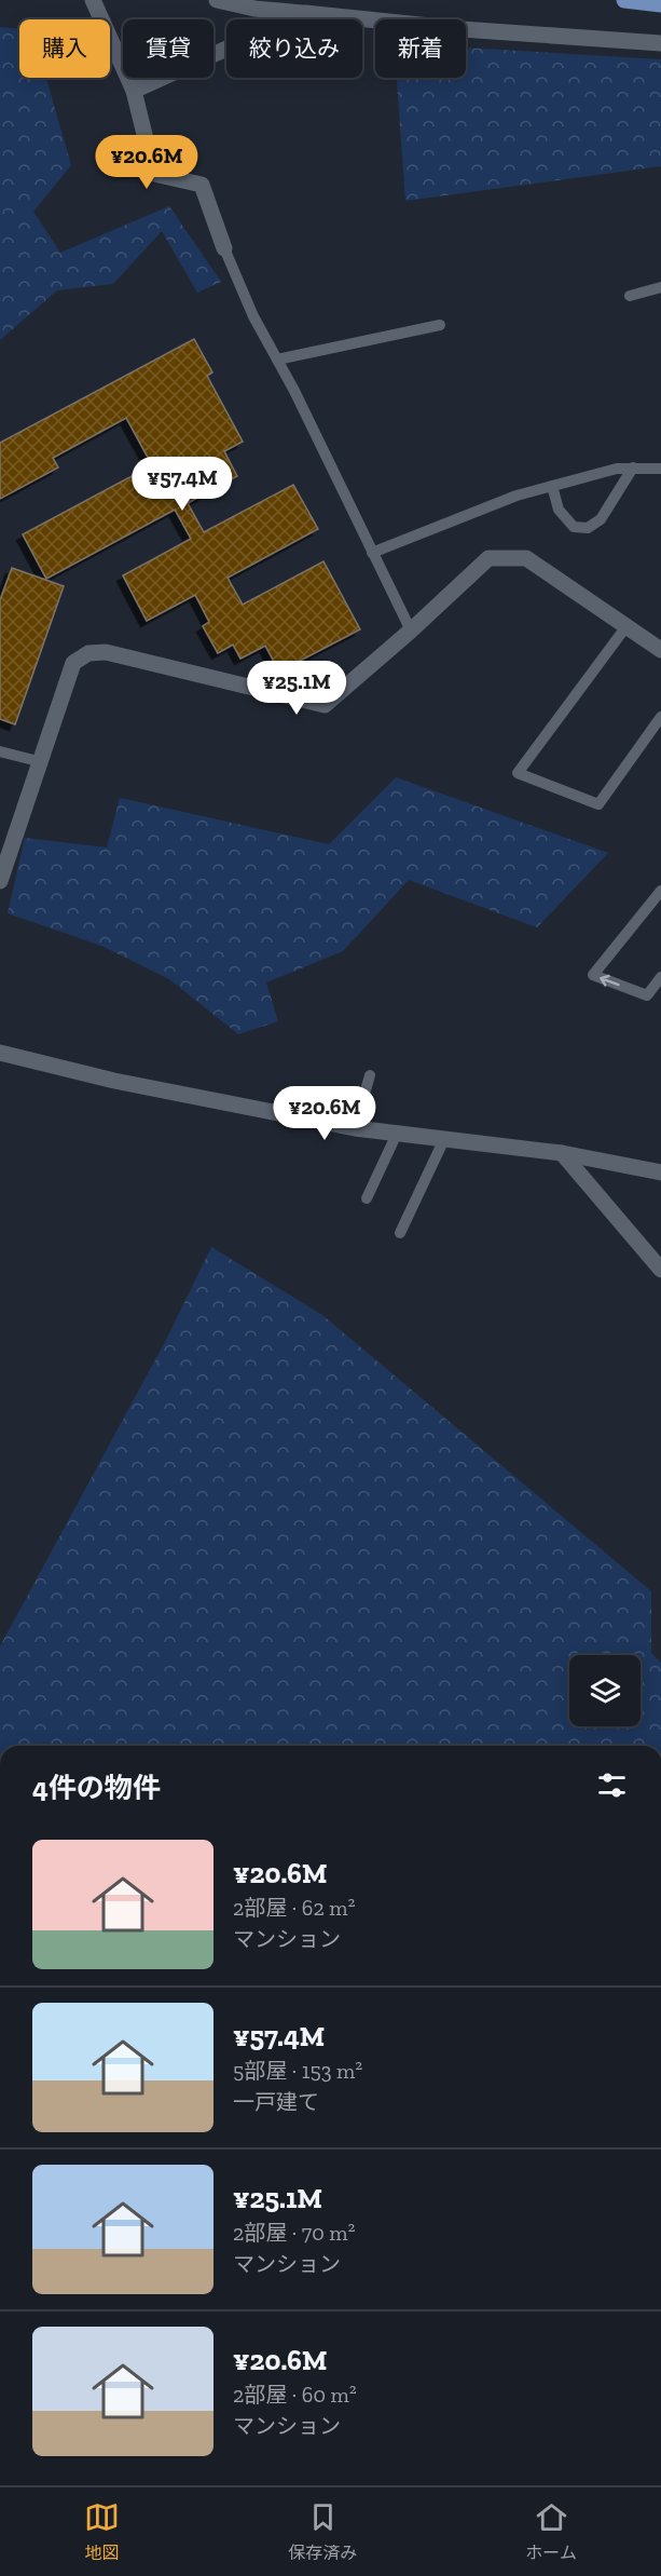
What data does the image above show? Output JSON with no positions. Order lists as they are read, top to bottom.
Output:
{
  "page": {
    "chip": [
      "購入",
      "賃貸",
      "絞り込み",
      "新着"
    ],
    "price": [
      "¥20.6M",
      "¥57.4M",
      "¥25.1M",
      "¥20.6M"
    ],
    "heading": "4件の物件",
    "list": [
      {
        "name": "¥20.6M",
        "note": "2部屋 · 62 m² · マンション"
      },
      {
        "name": "¥57.4M",
        "note": "5部屋 · 153 m² · 一戸建て"
      },
      {
        "name": "¥25.1M",
        "note": "2部屋 · 70 m² · マンション"
      },
      {
        "name": "¥20.6M",
        "note": "2部屋 · 60 m² · マンション"
      }
    ],
    "tabs": ["地図", "保存済み", "ホーム"]
  }
}
